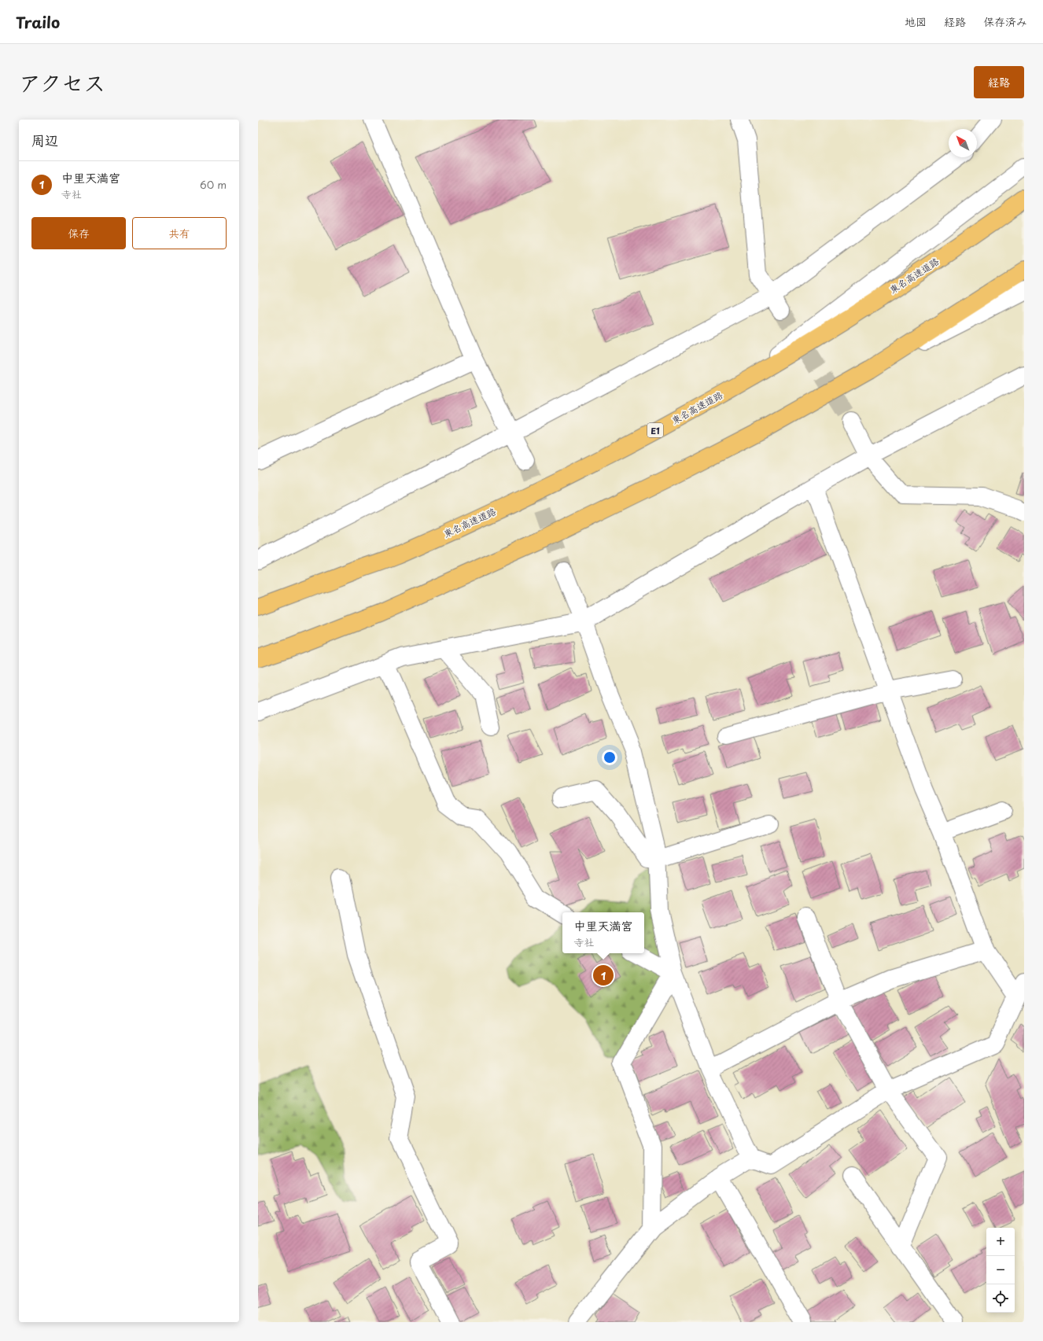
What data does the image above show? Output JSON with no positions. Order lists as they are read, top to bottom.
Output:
{
  "streets": {
    "highway": ["東名高速道路", "E1"]
  },
  "north": "top left",
  "page": {
    "header": "Trailo",
    "nav": ["地図", "経路", "保存済み"],
    "title": "アクセス",
    "buttons": [
      "経路",
      ["保存", "共有"]
    ],
    "heading": "周辺",
    "list": [
      {
        "mark": "1",
        "name": "中里天満宮",
        "note": "寺社",
        "value": "60 m"
      }
    ],
    "popup": ["中里天満宮", "寺社"],
    "pins": "1",
    "map_buttons": ["+", "−"]
  }
}
